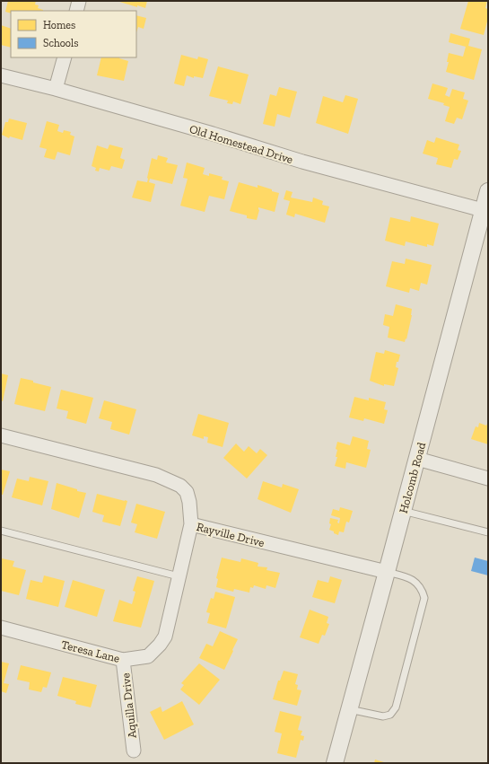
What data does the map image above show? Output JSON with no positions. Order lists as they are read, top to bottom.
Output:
{
  "streets": {
    "street": [
      "Old Homestead Drive",
      "Holcomb Road",
      "Rayville Drive",
      "Teresa Lane",
      "Aquilla Drive"
    ]
  },
  "crossings": [
    ["Old Homestead Drive", "Holcomb Road"],
    ["Holcomb Road", "Rayville Drive"],
    ["Rayville Drive", "Teresa Lane"],
    ["Teresa Lane", "Aquilla Drive"]
  ],
  "legend": ["Homes", "Schools"]
}
